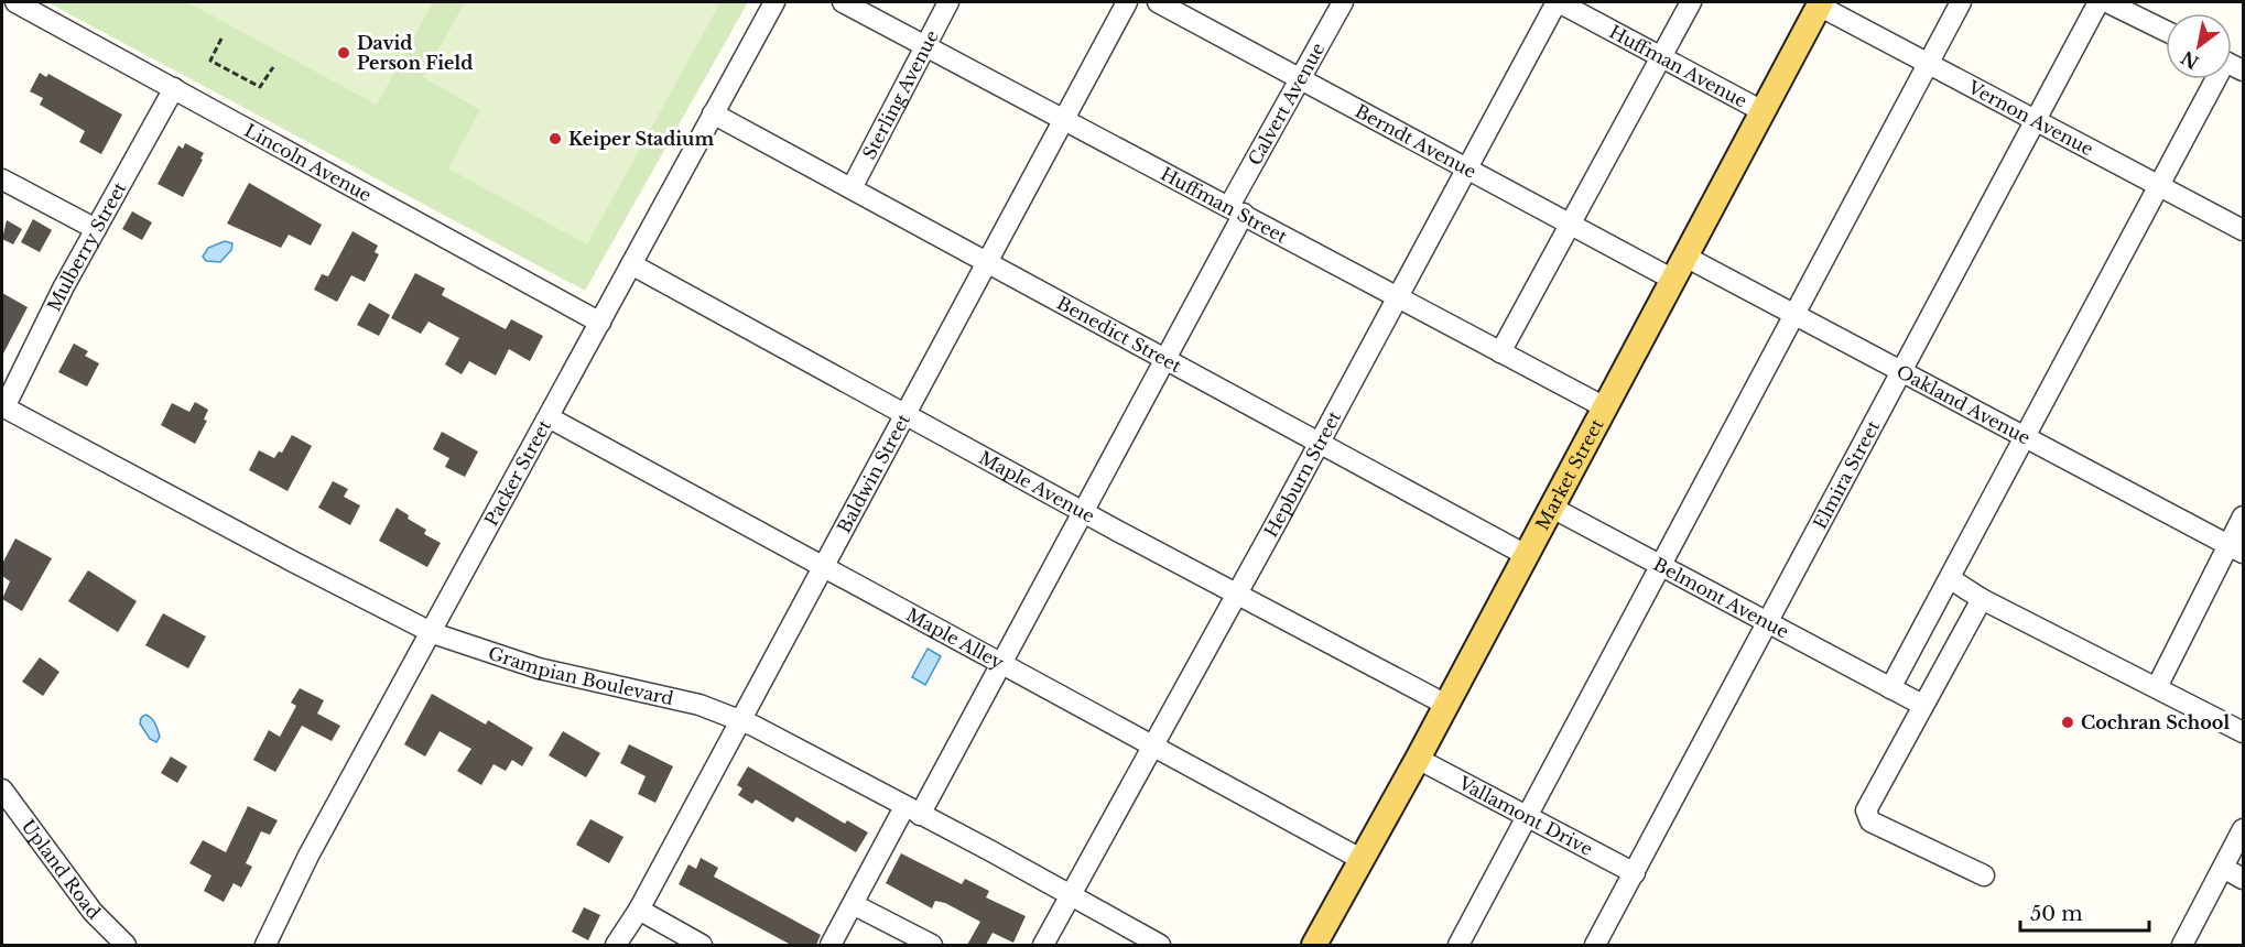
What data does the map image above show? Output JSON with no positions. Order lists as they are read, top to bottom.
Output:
{
  "streets": {
    "main road": ["Market Street"],
    "street": [
      "Huffman Avenue",
      "Sterling Avenue",
      "Calvert Avenue",
      "Vernon Avenue",
      "Berndt Avenue",
      "Lincoln Avenue",
      "Huffman Street",
      "Mulberry Street",
      "Benedict Street",
      "Oakland Avenue",
      "Packer Street",
      "Elmira Street",
      "Baldwin Street",
      "Hepburn Street",
      "Maple Avenue",
      "Belmont Avenue",
      "Maple Alley",
      "Grampian Boulevard",
      "Vallamont Drive",
      "Upland Road"
    ]
  },
  "crossings": [
    ["Huffman Avenue", "Hepburn Street"],
    ["Huffman Avenue", "Market Street"],
    ["Sterling Avenue", "Huffman Street"],
    ["Sterling Avenue", "Benedict Street"],
    ["Calvert Avenue", "Berndt Avenue"],
    ["Calvert Avenue", "Huffman Street"],
    ["Calvert Avenue", "Benedict Street"],
    ["Calvert Avenue", "Maple Avenue"],
    ["Calvert Avenue", "Maple Alley"],
    ["Calvert Avenue", "Grampian Boulevard"],
    ["Vernon Avenue", "Elmira Street"],
    ["Vernon Avenue", "Market Street"],
    ["Berndt Avenue", "Hepburn Street"],
    ["Berndt Avenue", "Market Street"],
    ["Lincoln Avenue", "Mulberry Street"],
    ["Lincoln Avenue", "Packer Street"],
    ["Huffman Street", "Baldwin Street"],
    ["Huffman Street", "Hepburn Street"],
    ["Huffman Street", "Market Street"],
    ["Mulberry Street", "Grampian Boulevard"],
    ["Benedict Street", "Packer Street"],
    ["Benedict Street", "Baldwin Street"],
    ["Benedict Street", "Hepburn Street"],
    ["Benedict Street", "Market Street"],
    ["Oakland Avenue", "Elmira Street"],
    ["Oakland Avenue", "Market Street"],
    ["Packer Street", "Maple Avenue"],
    ["Packer Street", "Maple Alley"],
    ["Packer Street", "Grampian Boulevard"],
    ["Elmira Street", "Belmont Avenue"],
    ["Elmira Street", "Vallamont Drive"],
    ["Baldwin Street", "Maple Avenue"],
    ["Baldwin Street", "Maple Alley"],
    ["Baldwin Street", "Grampian Boulevard"],
    ["Hepburn Street", "Maple Avenue"],
    ["Hepburn Street", "Maple Alley"],
    ["Hepburn Street", "Grampian Boulevard"],
    ["Market Street", "Maple Avenue"],
    ["Market Street", "Belmont Avenue"],
    ["Market Street", "Maple Alley"],
    ["Market Street", "Vallamont Drive"]
  ],
  "places": ["David Person Field", "Keiper Stadium", "Cochran School"],
  "scale_bar": "50 m",
  "north": "bottom left"
}
